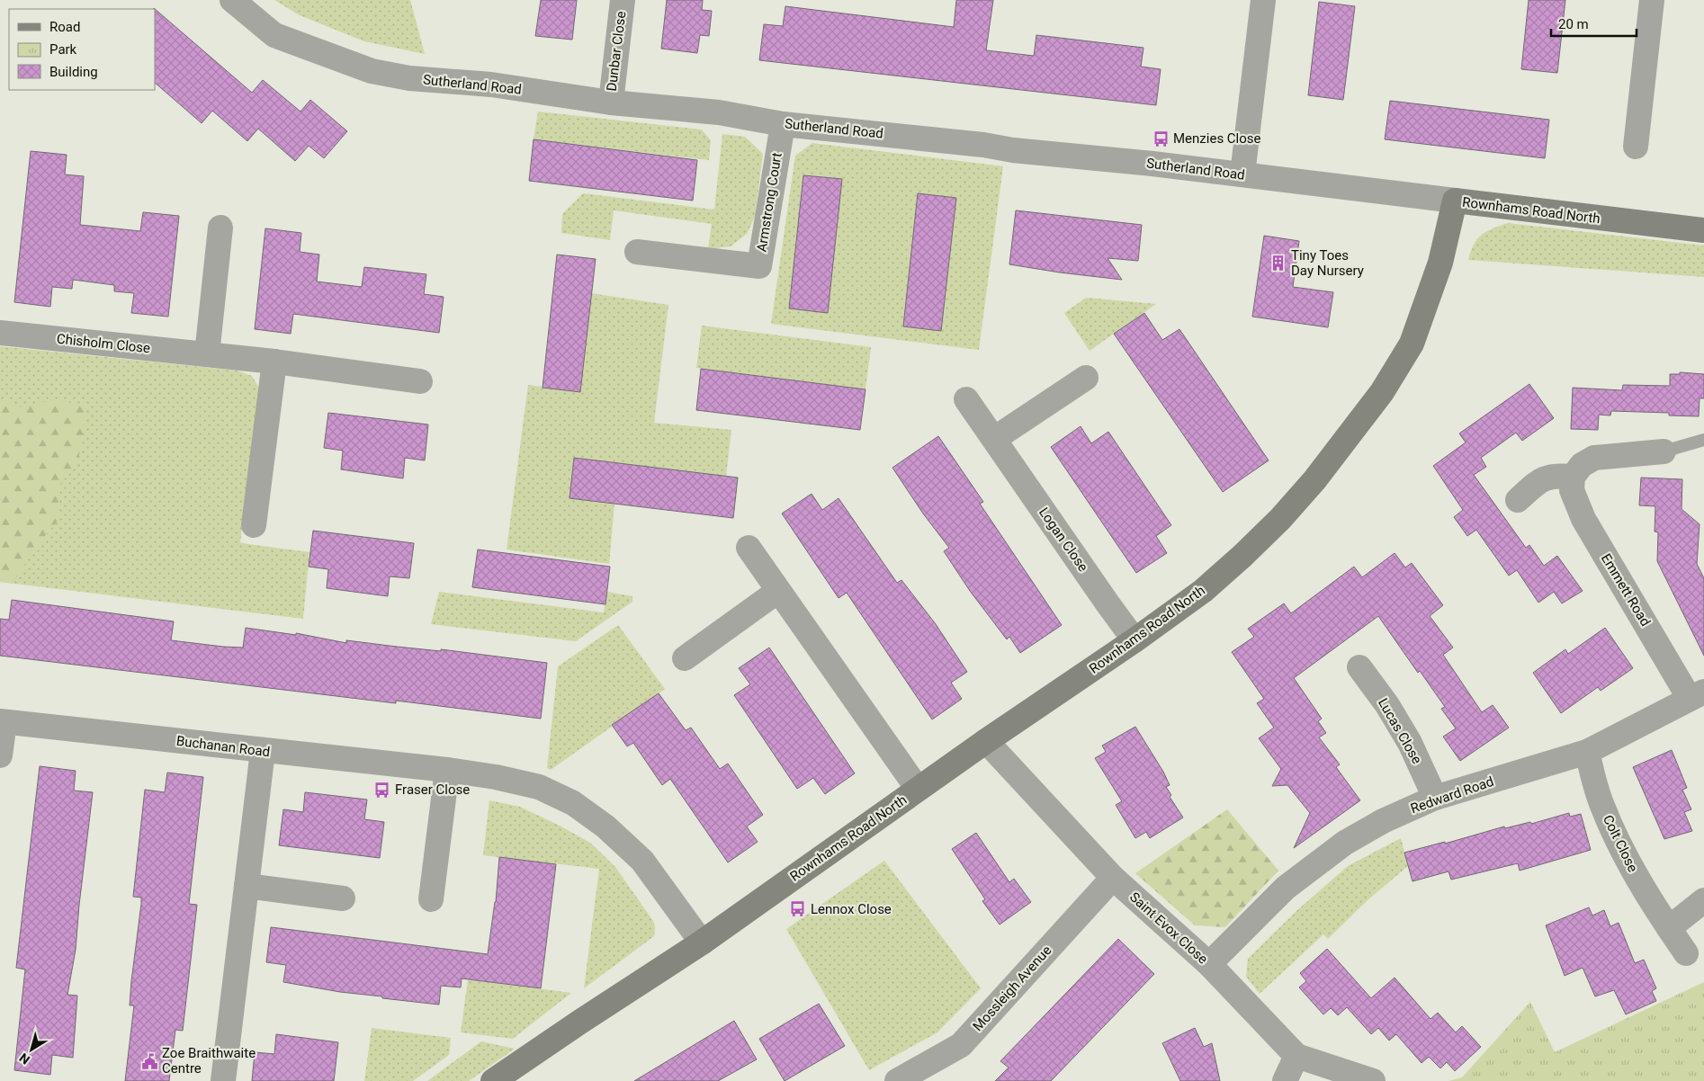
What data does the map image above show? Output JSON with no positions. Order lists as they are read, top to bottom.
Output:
{
  "streets": {
    "street": [
      "Dunbar Close",
      "Sutherland Road",
      "Armstrong Court",
      "Rownhams Road North",
      "Chisholm Close",
      "Logan Close",
      "Emmett Road",
      "Lucas Close",
      "Buchanan Road",
      "Redward Road",
      "Colt Close",
      "Saint Evox Close",
      "Mossleigh Avenue"
    ]
  },
  "crossings": [
    ["Dunbar Close", "Sutherland Road"],
    ["Sutherland Road", "Armstrong Court"],
    ["Sutherland Road", "Rownhams Road North"],
    ["Rownhams Road North", "Logan Close"],
    ["Rownhams Road North", "Buchanan Road"],
    ["Rownhams Road North", "Saint Evox Close"],
    ["Emmett Road", "Redward Road"],
    ["Lucas Close", "Redward Road"],
    ["Redward Road", "Colt Close"],
    ["Redward Road", "Saint Evox Close"],
    ["Saint Evox Close", "Mossleigh Avenue"]
  ],
  "places": {
    "bus stop": ["Menzies Close", "Fraser Close", "Lennox Close"],
    "building": ["Tiny Toes Day Nursery"],
    "public building": ["Zoe Braithwaite Centre"]
  },
  "legend": ["Road", "Park", "Building"],
  "scale_bar": "20 m",
  "north": "bottom left"
}
